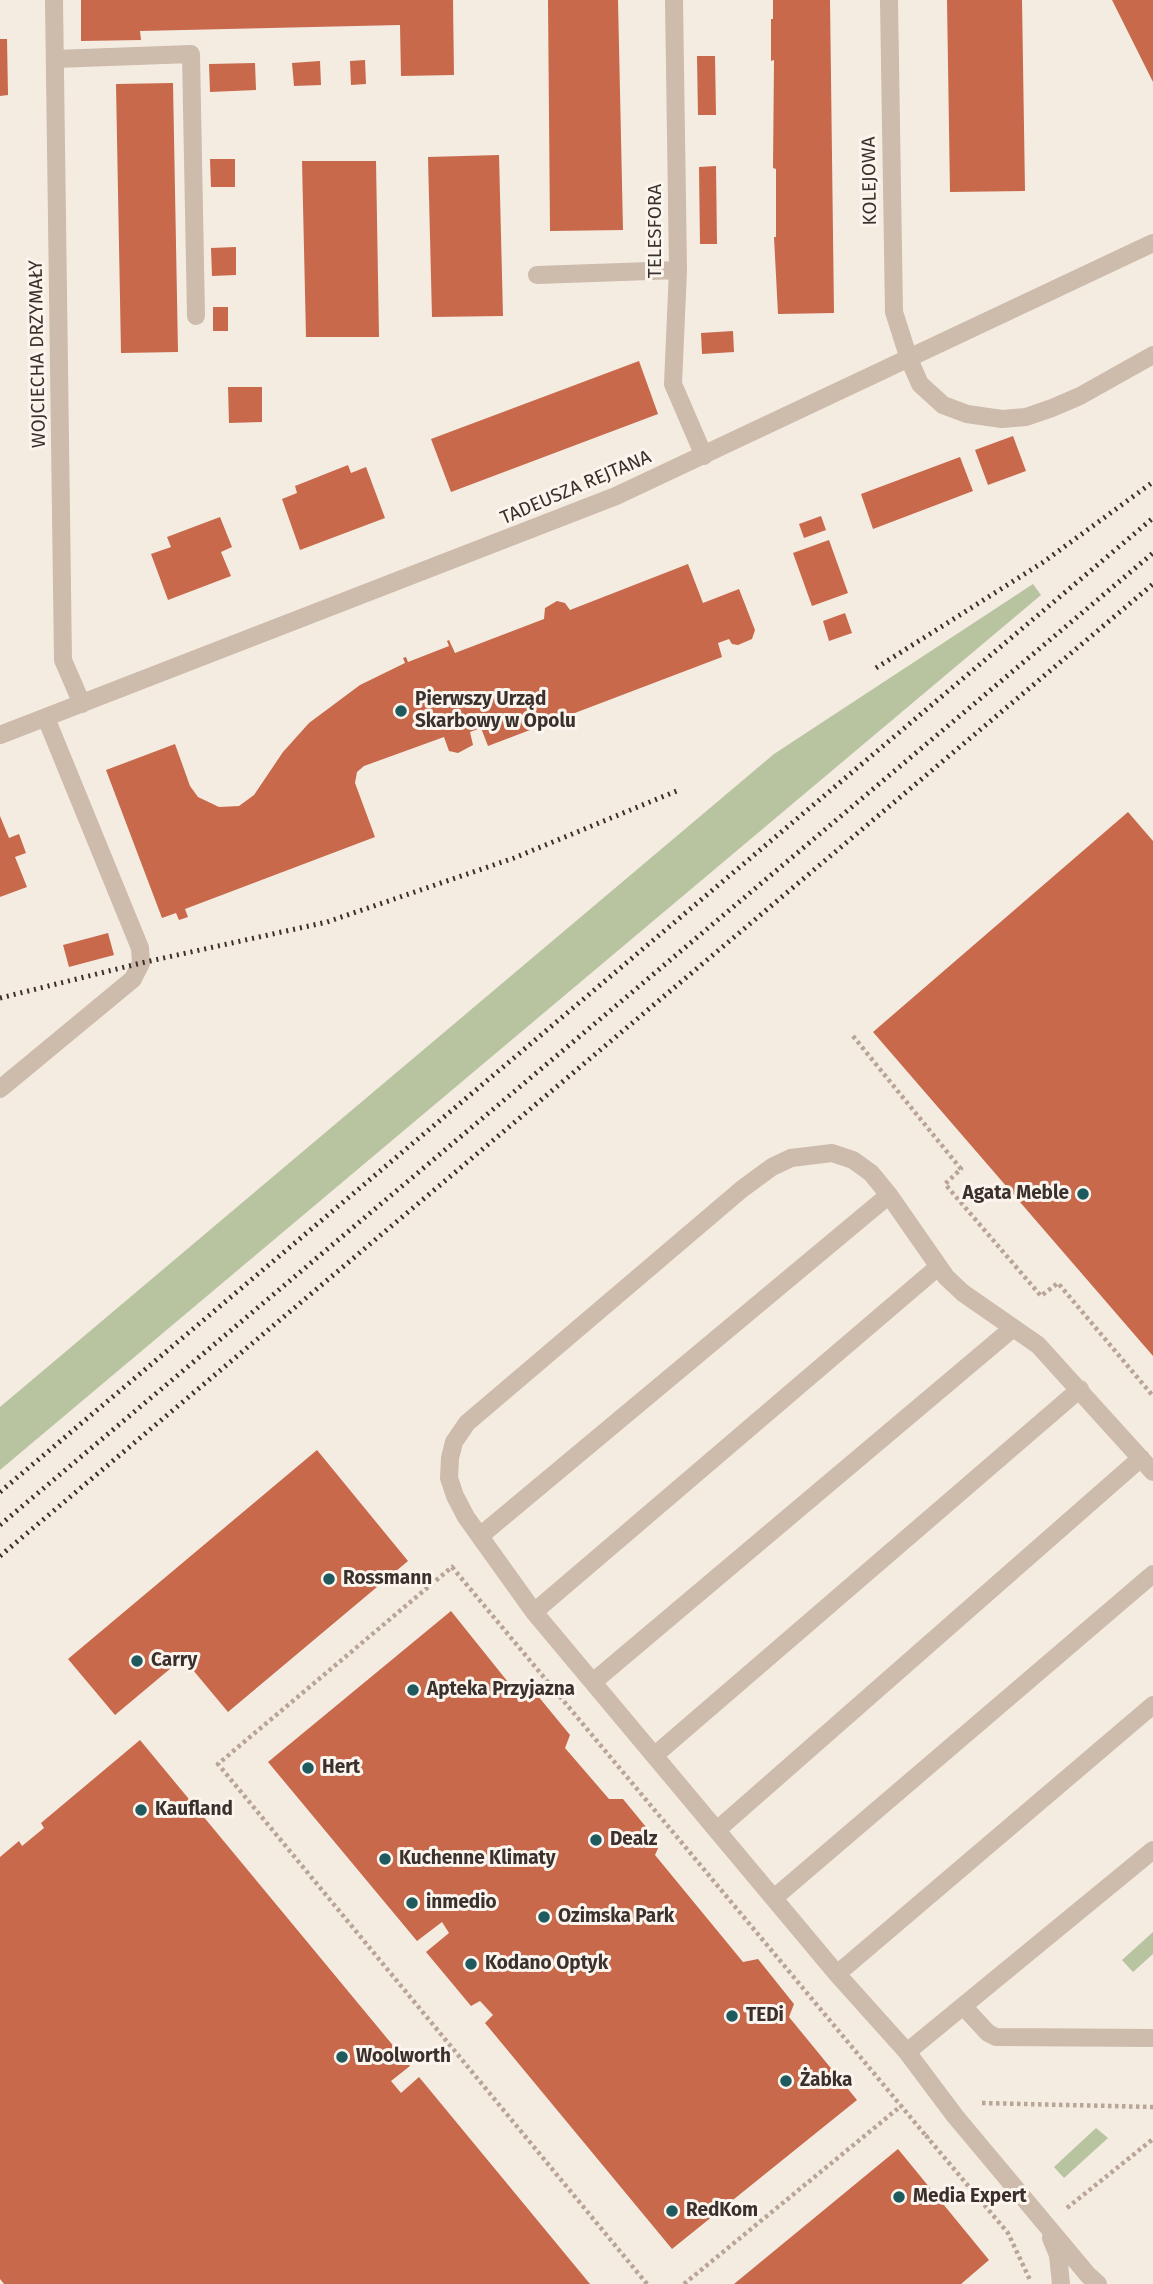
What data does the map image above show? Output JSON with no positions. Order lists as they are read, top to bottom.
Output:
{
  "streets": {
    "street": [
      "KOLEJOWA",
      "TELESFORA",
      "WOJCIECHA DRZYMAŁY",
      "TADEUSZA REJTANA"
    ]
  },
  "crossings": [
    ["KOLEJOWA", "TADEUSZA REJTANA"],
    ["TELESFORA", "TADEUSZA REJTANA"],
    ["WOJCIECHA DRZYMAŁY", "TADEUSZA REJTANA"]
  ],
  "places": [
    "Pierwszy Urząd Skarbowy w Opolu",
    "Agata Meble",
    "Rossmann",
    "Carry",
    "Apteka Przyjazna",
    "Hert",
    "Kaufland",
    "Dealz",
    "Kuchenne Klimaty",
    "inmedio",
    "Ozimska Park",
    "Kodano Optyk",
    "TEDi",
    "Woolworth",
    "Żabka",
    "Media Expert",
    "RedKom"
  ]
}
